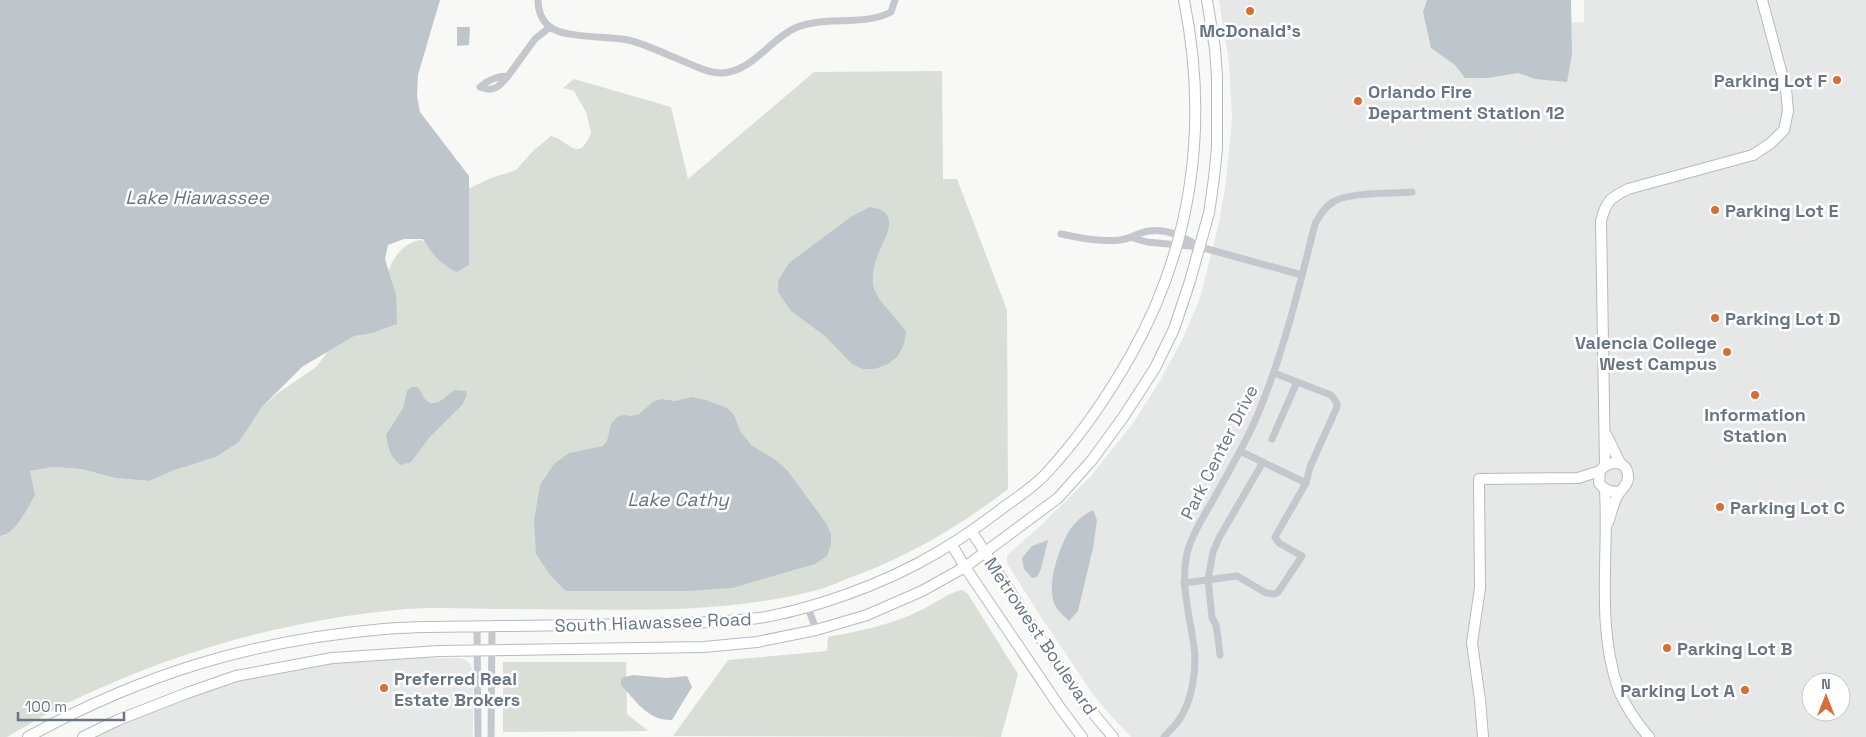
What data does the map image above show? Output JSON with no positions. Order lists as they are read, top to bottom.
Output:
{
  "streets": {
    "street": ["Park Center Drive", "South Hiawassee Road", "Metrowest Boulevard"]
  },
  "crossings": [
    ["South Hiawassee Road", "Metrowest Boulevard"]
  ],
  "water": ["Lake Hiawassee", "Lake Cathy"],
  "places": [
    "McDonald's",
    "Parking Lot F",
    "Orlando Fire Department Station 12",
    "Parking Lot E",
    "Parking Lot D",
    "Valencia College West Campus",
    "Information Station",
    "Parking Lot C",
    "Parking Lot B",
    "Preferred Real Estate Brokers",
    "Parking Lot A"
  ],
  "scale_bar": "100 m",
  "north": "top"
}
